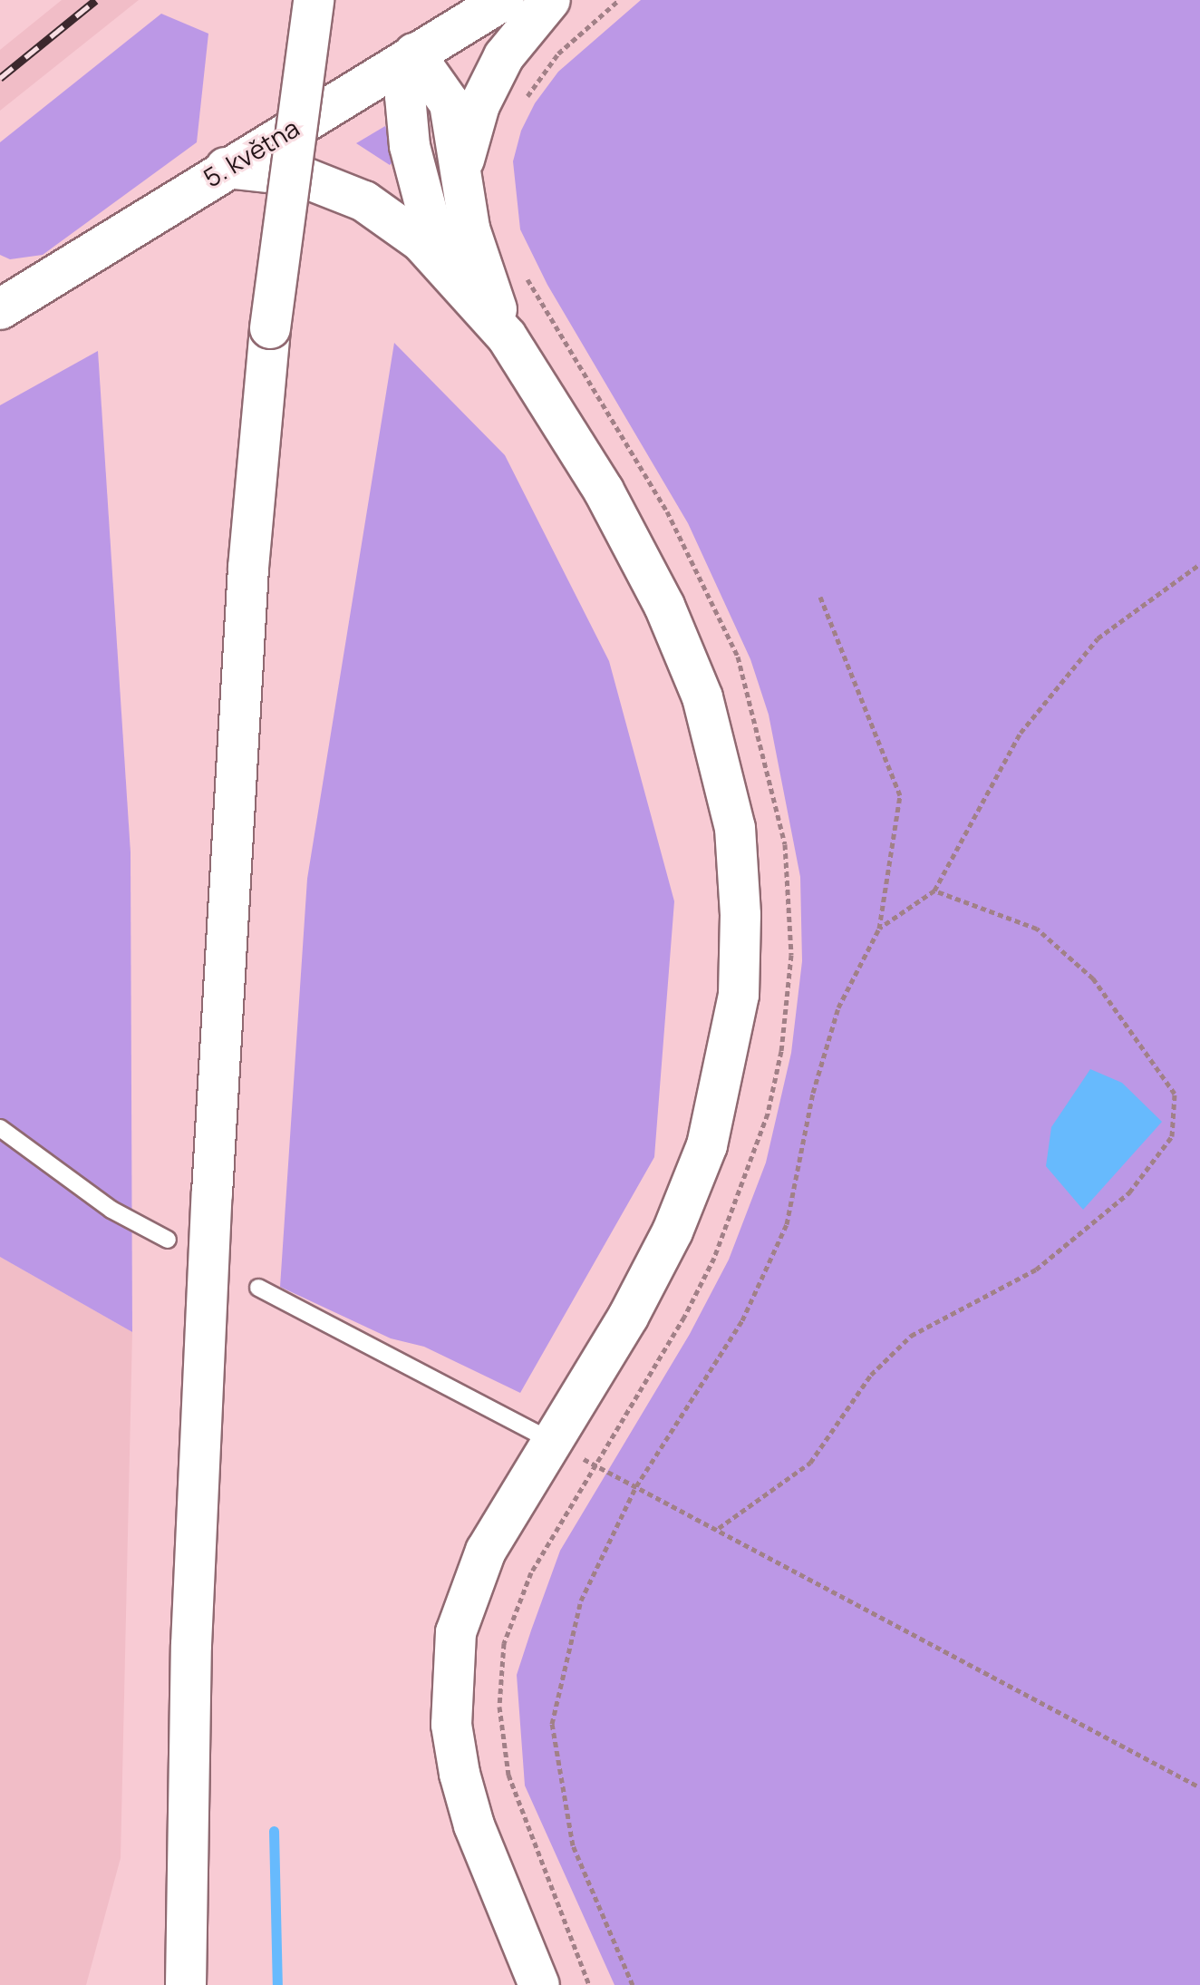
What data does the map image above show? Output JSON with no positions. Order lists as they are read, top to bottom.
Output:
{
  "streets": {
    "street": ["5. května"]
  }
}
